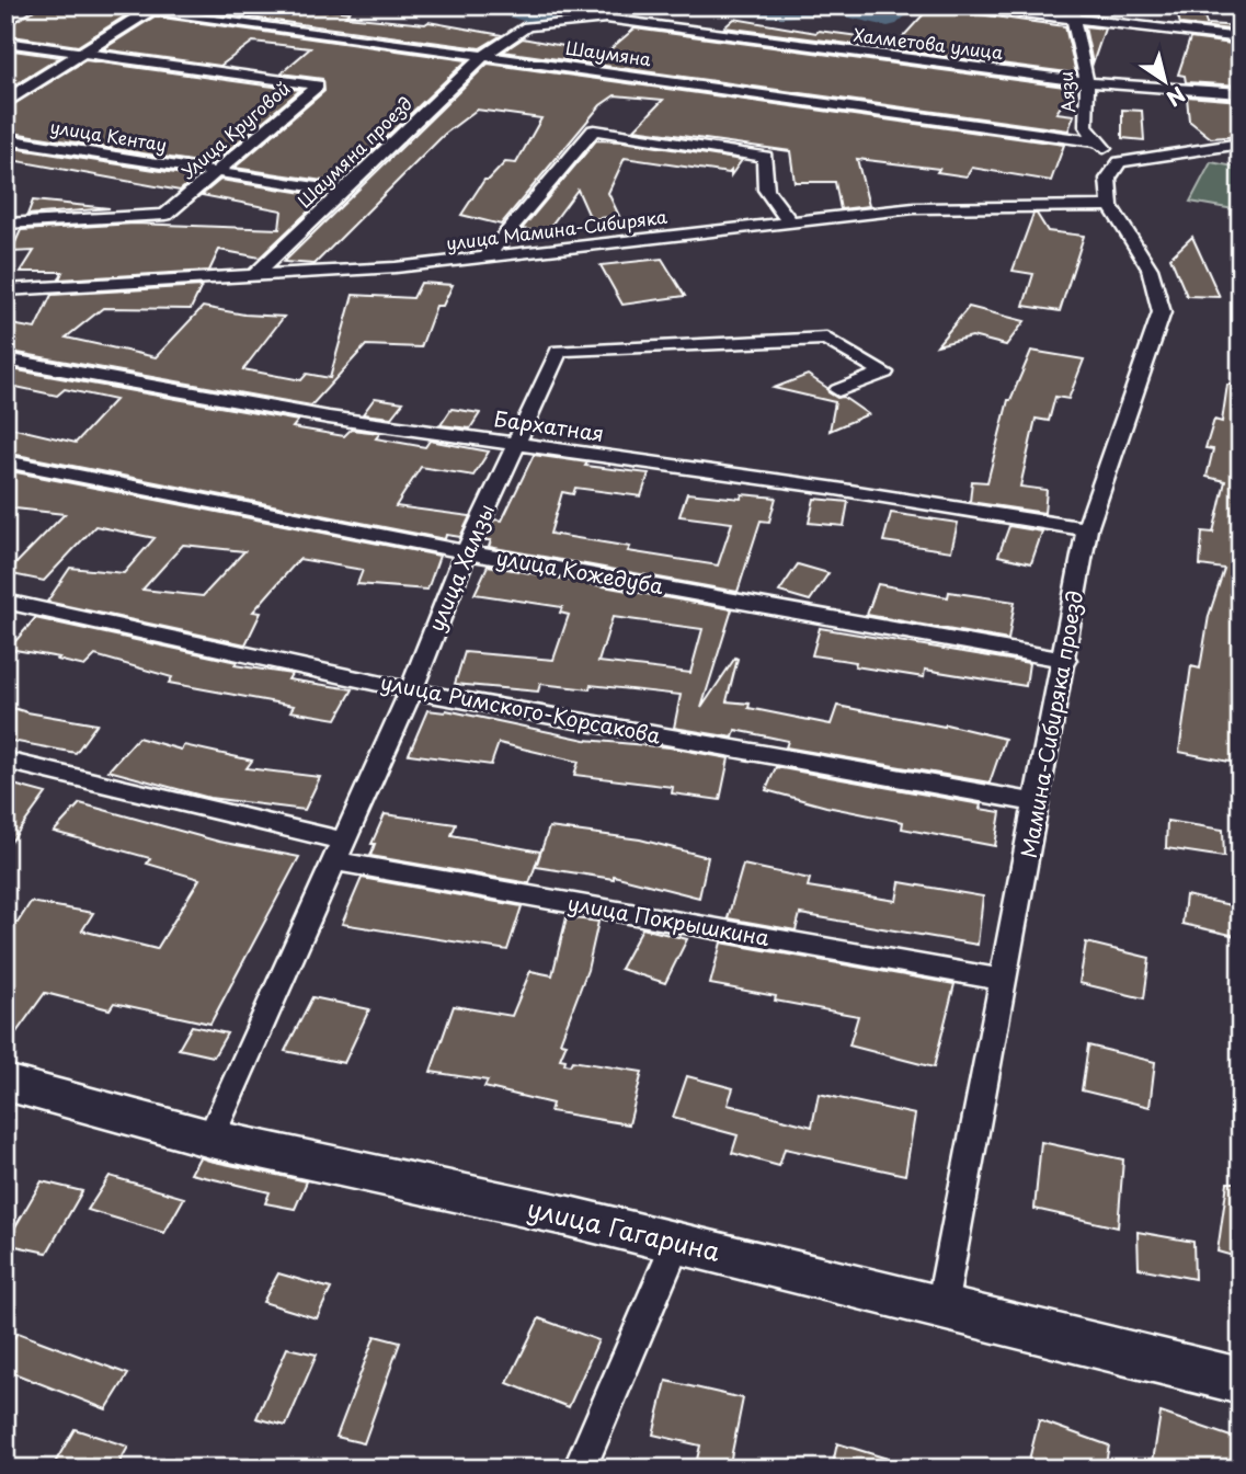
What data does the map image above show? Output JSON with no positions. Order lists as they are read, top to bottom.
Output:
{
  "streets": {
    "main road": ["улица Гагарина"],
    "street": [
      "Халметова улица",
      "Шаумяна",
      "Аязи",
      "Улица Круговой",
      "улица Кентау",
      "Шаумяна проезд",
      "улица Мамина-Сибиряка",
      "Бархатная",
      "улица Хамзы",
      "улица Кожедуба",
      "улица Римского-Корсакова",
      "Мамина-Сибиряка проезд",
      "улица Покрышкина"
    ]
  },
  "crossings": [
    ["Халметова улица", "Шаумяна"],
    ["Халметова улица", "Аязи"],
    ["Халметова улица", "Шаумяна проезд"],
    ["Шаумяна", "Аязи"],
    ["Шаумяна", "Шаумяна проезд"],
    ["Улица Круговой", "улица Кентау"],
    ["улица Кентау", "Шаумяна проезд"],
    ["Шаумяна проезд", "улица Мамина-Сибиряка"],
    ["улица Мамина-Сибиряка", "Мамина-Сибиряка проезд"],
    ["Бархатная", "улица Хамзы"],
    ["Бархатная", "Мамина-Сибиряка проезд"],
    ["улица Хамзы", "улица Кожедуба"],
    ["улица Хамзы", "улица Римского-Корсакова"],
    ["улица Хамзы", "улица Покрышкина"],
    ["улица Хамзы", "улица Гагарина"],
    ["улица Кожедуба", "Мамина-Сибиряка проезд"],
    ["улица Римского-Корсакова", "Мамина-Сибиряка проезд"],
    ["Мамина-Сибиряка проезд", "улица Покрышкина"],
    ["Мамина-Сибиряка проезд", "улица Гагарина"]
  ],
  "north": "bottom right"
}
